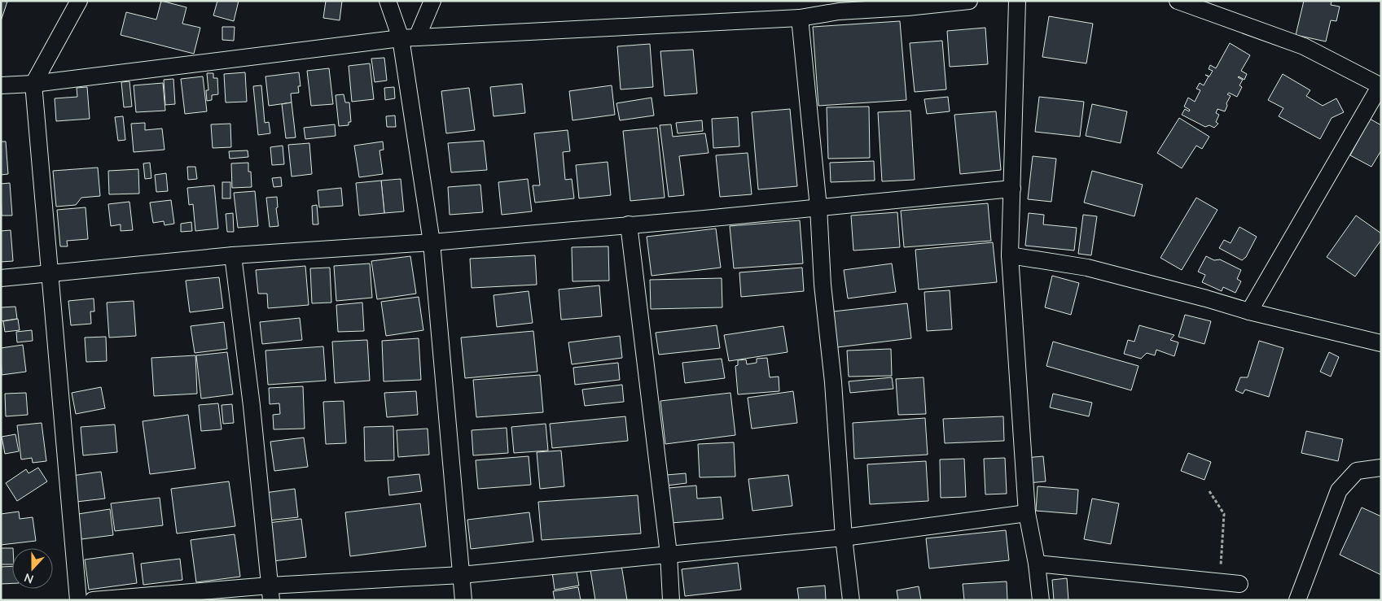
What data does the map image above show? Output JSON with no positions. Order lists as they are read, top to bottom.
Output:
{
  "north": "bottom"
}
